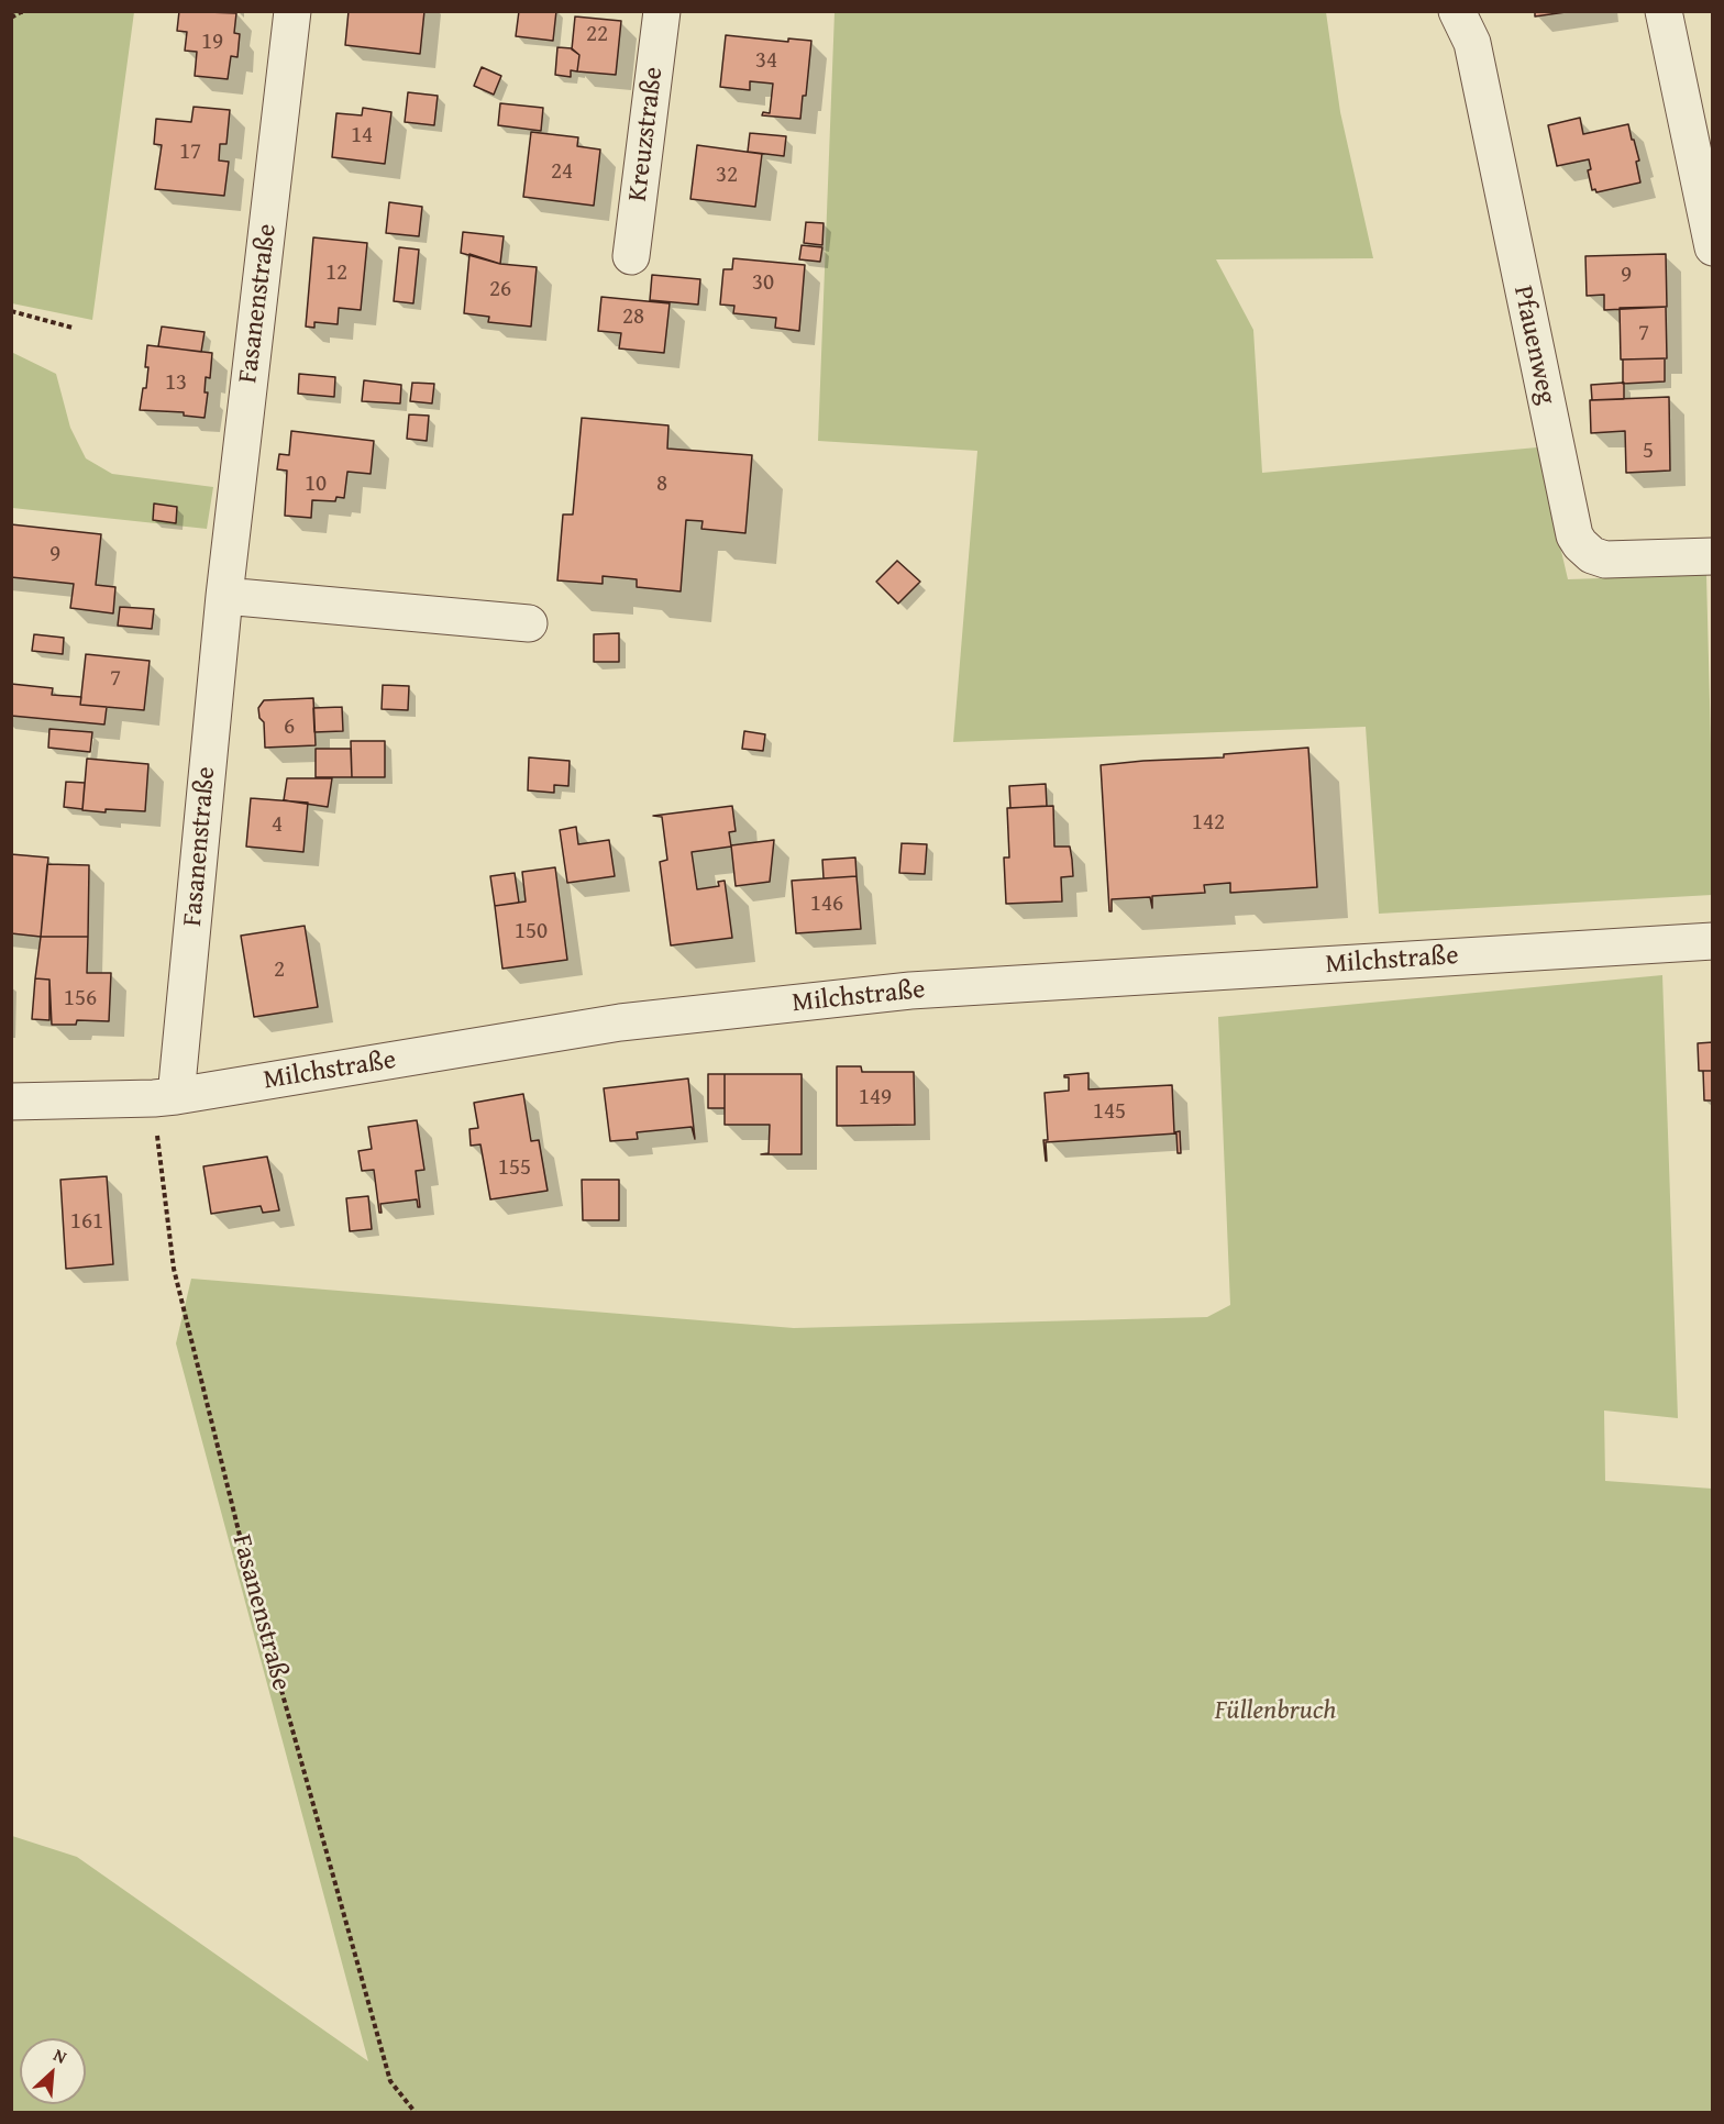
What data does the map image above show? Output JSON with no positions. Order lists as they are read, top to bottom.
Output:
{
  "streets": {
    "street": [
      "Kreuzstraße",
      "Fasanenstraße",
      "Pfauenweg",
      "Milchstraße"
    ]
  },
  "crossings": [
    ["Fasanenstraße", "Milchstraße"]
  ],
  "parks": ["Füllenbruch"],
  "house_numbers": [
    "22",
    "19",
    "34",
    "14",
    "17",
    "24",
    "32",
    "12",
    "9",
    "30",
    "26",
    "28",
    "7",
    "13",
    "5",
    "10",
    "8",
    "9",
    "7",
    "6",
    "142",
    "4",
    "146",
    "150",
    "2",
    "156",
    "149",
    "145",
    "155",
    "161"
  ],
  "north": "top right"
}
